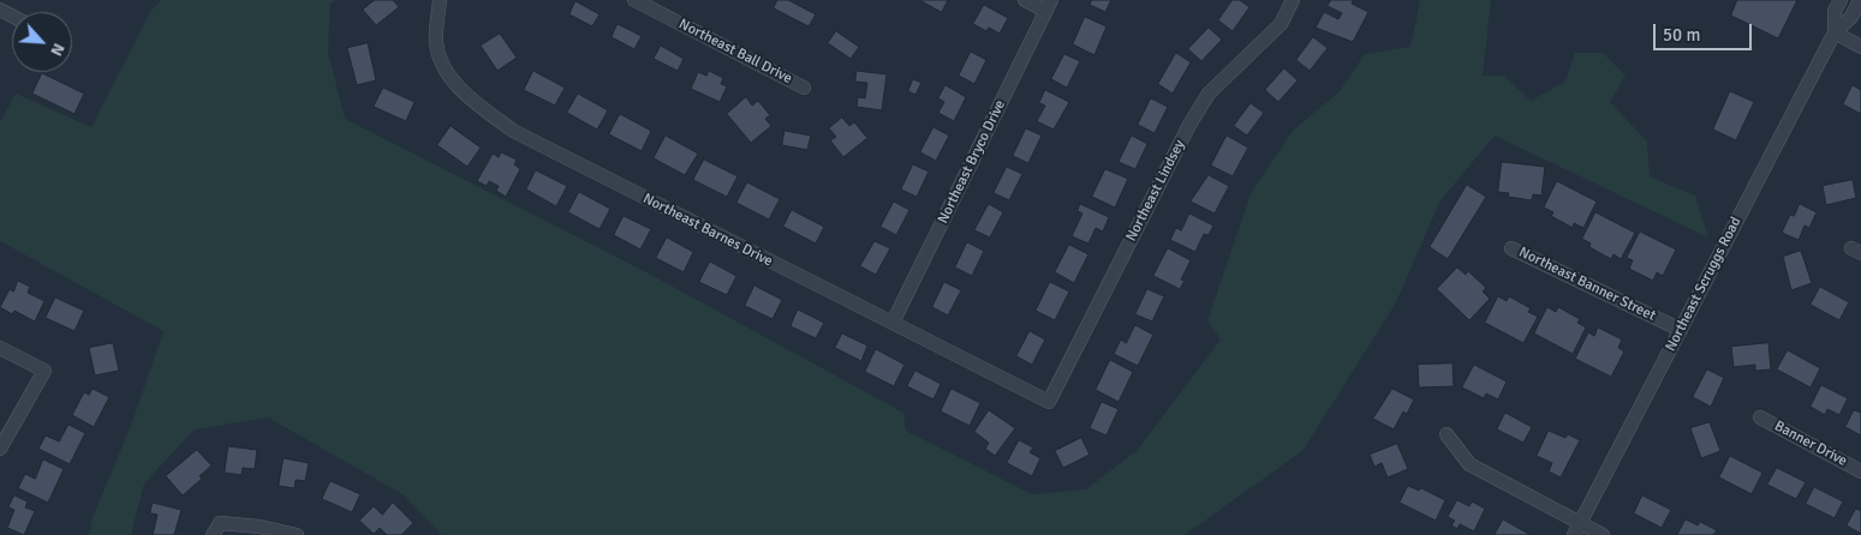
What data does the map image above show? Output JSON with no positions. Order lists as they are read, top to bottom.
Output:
{
  "streets": {
    "street": [
      "Northeast Ball Drive",
      "Northeast Bryco Drive",
      "Northeast Lindsey",
      "Northeast Barnes Drive",
      "Northeast Banner Street",
      "Northeast Scruggs Road",
      "Banner Drive"
    ]
  },
  "crossings": [
    ["Northeast Bryco Drive", "Northeast Barnes Drive"],
    ["Northeast Lindsey", "Northeast Barnes Drive"],
    ["Northeast Banner Street", "Northeast Scruggs Road"]
  ],
  "scale_bar": "50 m",
  "north": "bottom right"
}
